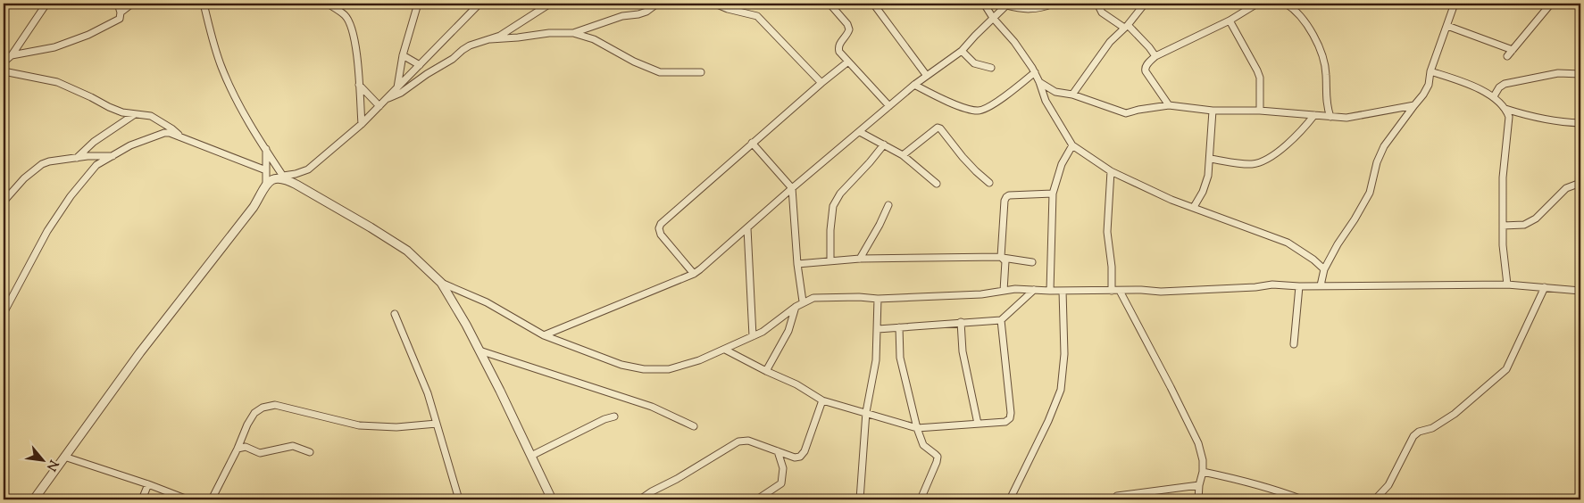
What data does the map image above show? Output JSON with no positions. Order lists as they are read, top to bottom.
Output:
{
  "north": "bottom right"
}
